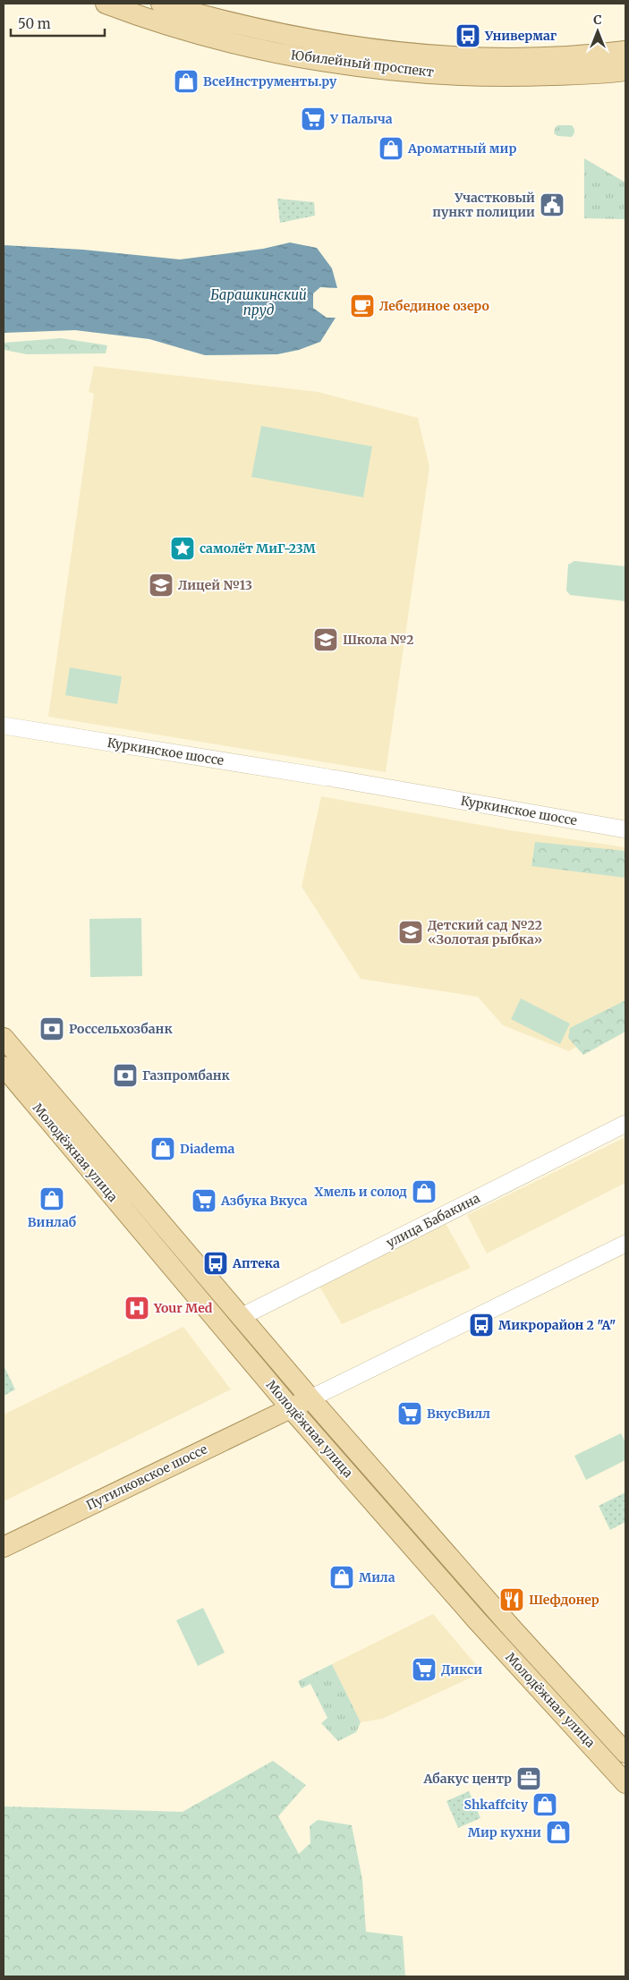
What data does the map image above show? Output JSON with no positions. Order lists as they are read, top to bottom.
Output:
{
  "streets": {
    "main road": ["Юбилейный проспект", "Молодёжная улица", "Путилковское шоссе"],
    "street": ["Куркинское шоссе", "улица Бабакина"]
  },
  "crossings": [
    ["Молодёжная улица", "улица Бабакина"],
    ["Молодёжная улица", "Путилковское шоссе"]
  ],
  "water": ["Барашкинский пруд"],
  "places": {
    "bus stop": ["Универмаг", "Аптека", "Микрорайон 2 \"А\""],
    "shop": [
      "ВсеИнструменты.ру",
      "Ароматный мир",
      "Diadema",
      "Хмель и солод",
      "Винлаб",
      "Мила",
      "Shkaffcity",
      "Мир кухни"
    ],
    "supermarket": [
      "У Палыча",
      "Азбука Вкуса",
      "ВкусВилл",
      "Дикси"
    ],
    "public building": ["Участковый пункт полиции"],
    "cafe": ["Лебединое озеро"],
    "place": ["самолёт МиГ-23М"],
    "school or university": ["Лицей №13", "Школа №2", "Детский сад №22 «Золотая рыбка»"],
    "bank": ["Россельхозбанк", "Газпромбанк"],
    "hospital": ["Your Med"],
    "restaurant": ["Шефдонер"],
    "office": ["Абакус центр"]
  },
  "scale_bar": "50 m",
  "north": "top"
}
